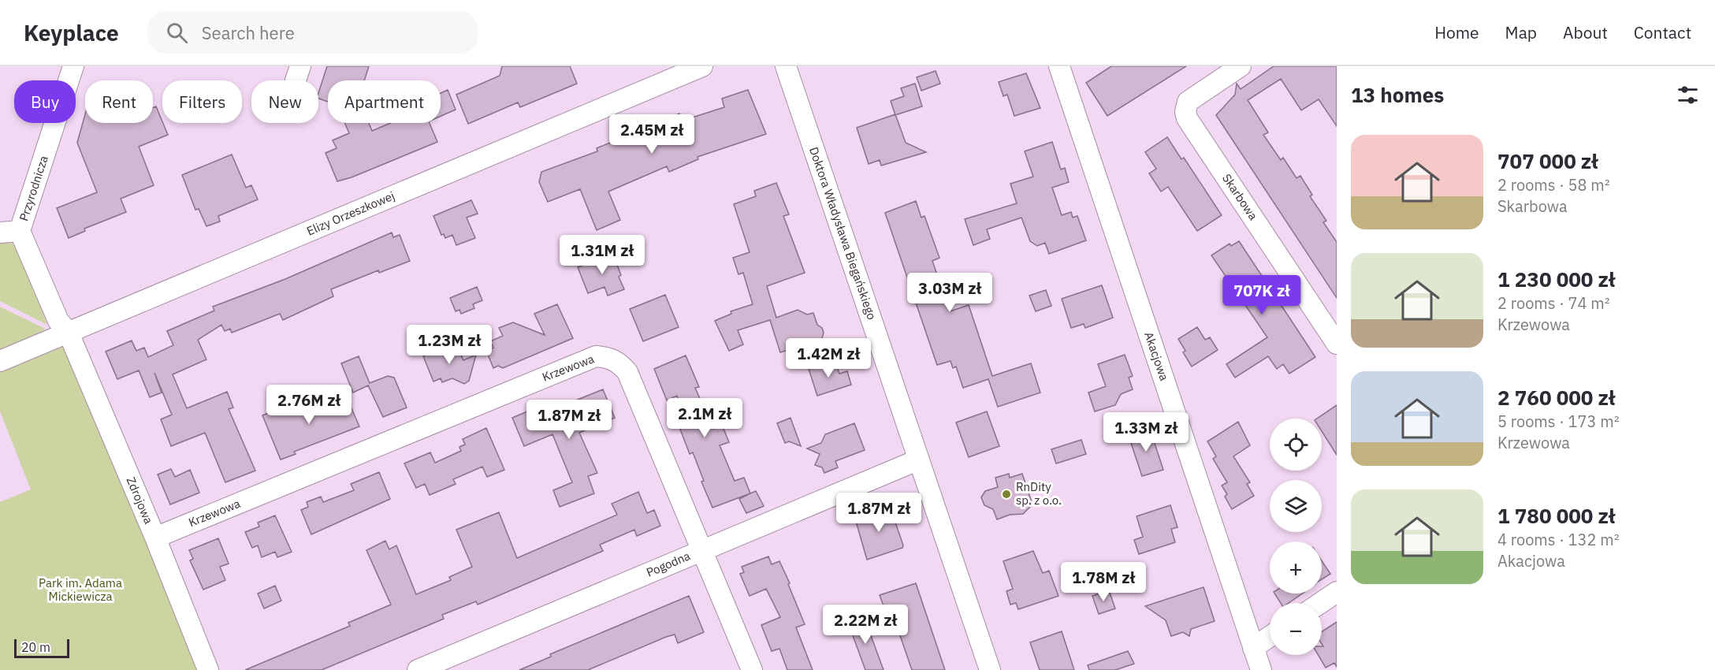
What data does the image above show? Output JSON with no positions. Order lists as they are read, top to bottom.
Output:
{
  "streets": {
    "street": [
      "Przyrodnicza",
      "Skarbowa",
      "Elizy Orzeszkowej",
      "Doktora Władysława Biegańskiego",
      "Akacjowa",
      "Krzewowa",
      "Zdrojowa",
      "Pogodna"
    ]
  },
  "crossings": [
    ["Przyrodnicza", "Elizy Orzeszkowej"],
    ["Przyrodnicza", "Zdrojowa"],
    ["Elizy Orzeszkowej", "Zdrojowa"],
    ["Doktora Władysława Biegańskiego", "Pogodna"],
    ["Krzewowa", "Zdrojowa"],
    ["Krzewowa", "Pogodna"]
  ],
  "parks": ["Park im. Adama Mickiewicza"],
  "places": ["RnDity sp. z o.o."],
  "scale_bar": "20 m",
  "page": {
    "header": "Keyplace",
    "search": "Search here",
    "nav": [
      "Home",
      "Map",
      "About",
      "Contact"
    ],
    "heading": "13 homes",
    "chip": [
      "Buy",
      "Rent",
      "Filters",
      "New",
      "Apartment"
    ],
    "price": [
      "2.45M zł",
      "1.31M zł",
      "3.03M zł",
      "707K zł",
      "1.23M zł",
      "1.42M zł",
      "2.76M zł",
      "2.1M zł",
      "1.87M zł",
      "1.33M zł",
      "1.87M zł",
      "1.78M zł",
      "2.22M zł"
    ],
    "list": [
      {
        "name": "707 000 zł",
        "note": "2 rooms · 58 m² · Skarbowa"
      },
      {
        "name": "1 230 000 zł",
        "note": "2 rooms · 74 m² · Krzewowa"
      },
      {
        "name": "2 760 000 zł",
        "note": "5 rooms · 173 m² · Krzewowa"
      },
      {
        "name": "1 780 000 zł",
        "note": "4 rooms · 132 m² · Akacjowa"
      }
    ],
    "map_buttons": ["+", "−"],
    "scale": "20 m"
  }
}
